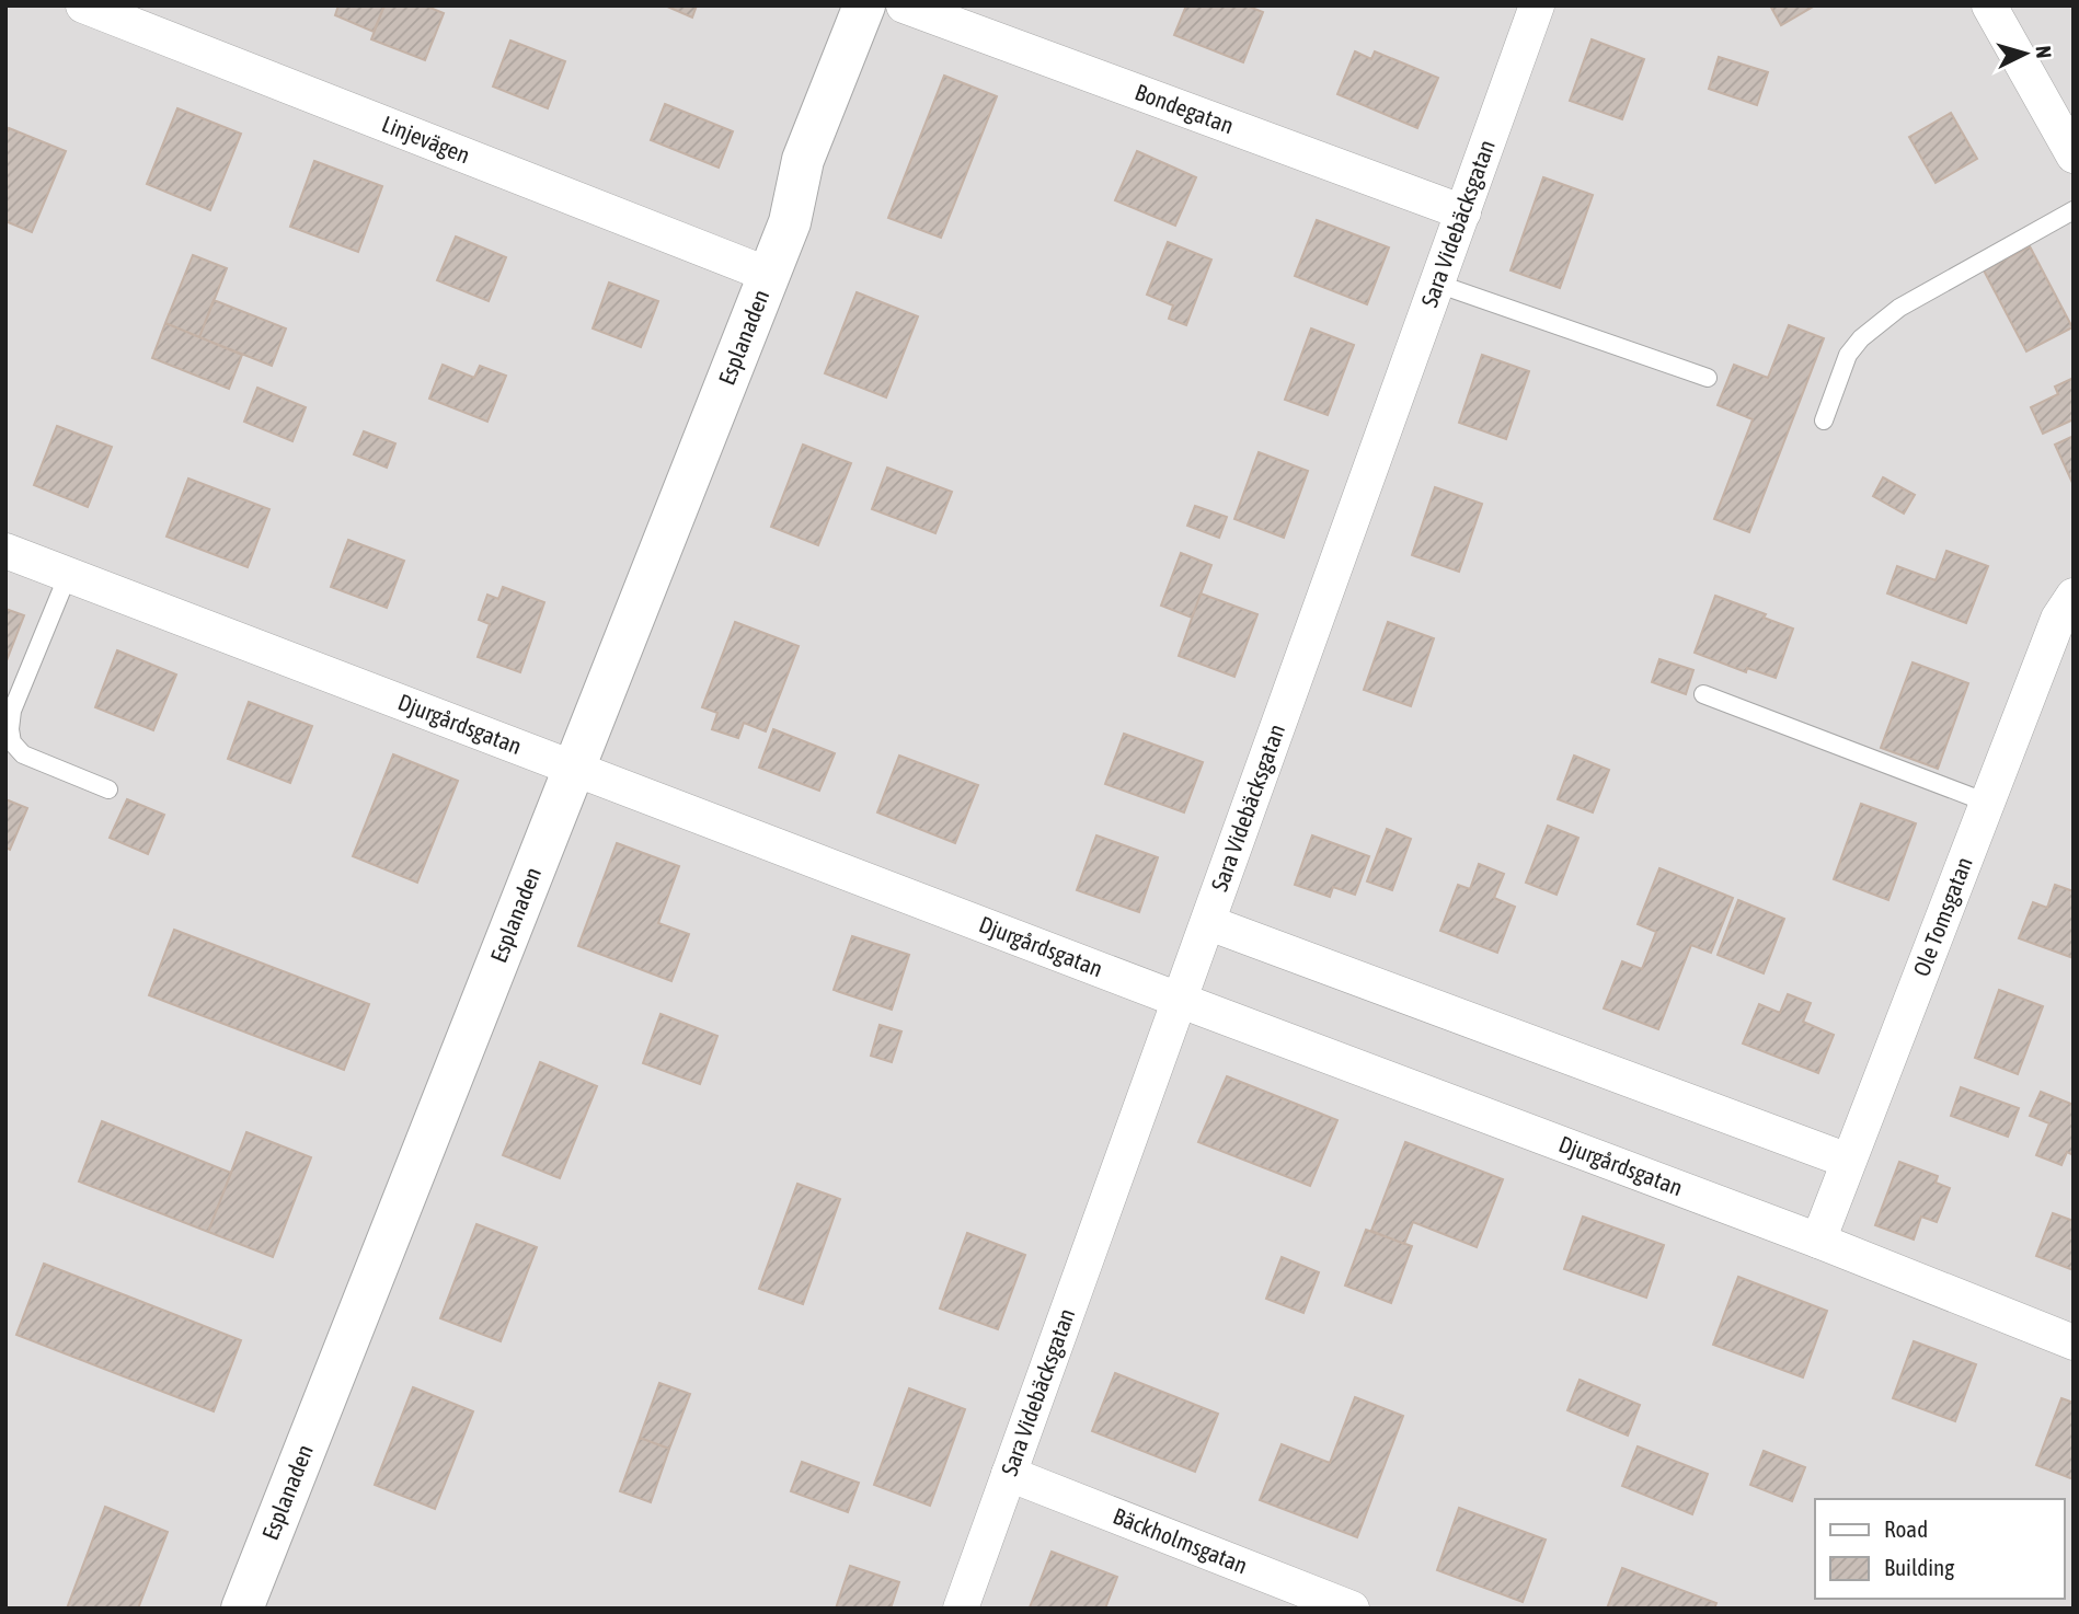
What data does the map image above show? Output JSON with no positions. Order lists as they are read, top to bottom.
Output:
{
  "streets": {
    "street": [
      "Bondegatan",
      "Linjevägen",
      "Sara Videbäcksgatan",
      "Esplanaden",
      "Djurgårdsgatan",
      "Ole Tomsgatan",
      "Bäckholmsgatan"
    ]
  },
  "crossings": [
    ["Bondegatan", "Sara Videbäcksgatan"],
    ["Linjevägen", "Esplanaden"],
    ["Sara Videbäcksgatan", "Djurgårdsgatan"],
    ["Sara Videbäcksgatan", "Bäckholmsgatan"],
    ["Esplanaden", "Djurgårdsgatan"],
    ["Djurgårdsgatan", "Ole Tomsgatan"]
  ],
  "legend": ["Road", "Building"],
  "north": "right"
}
